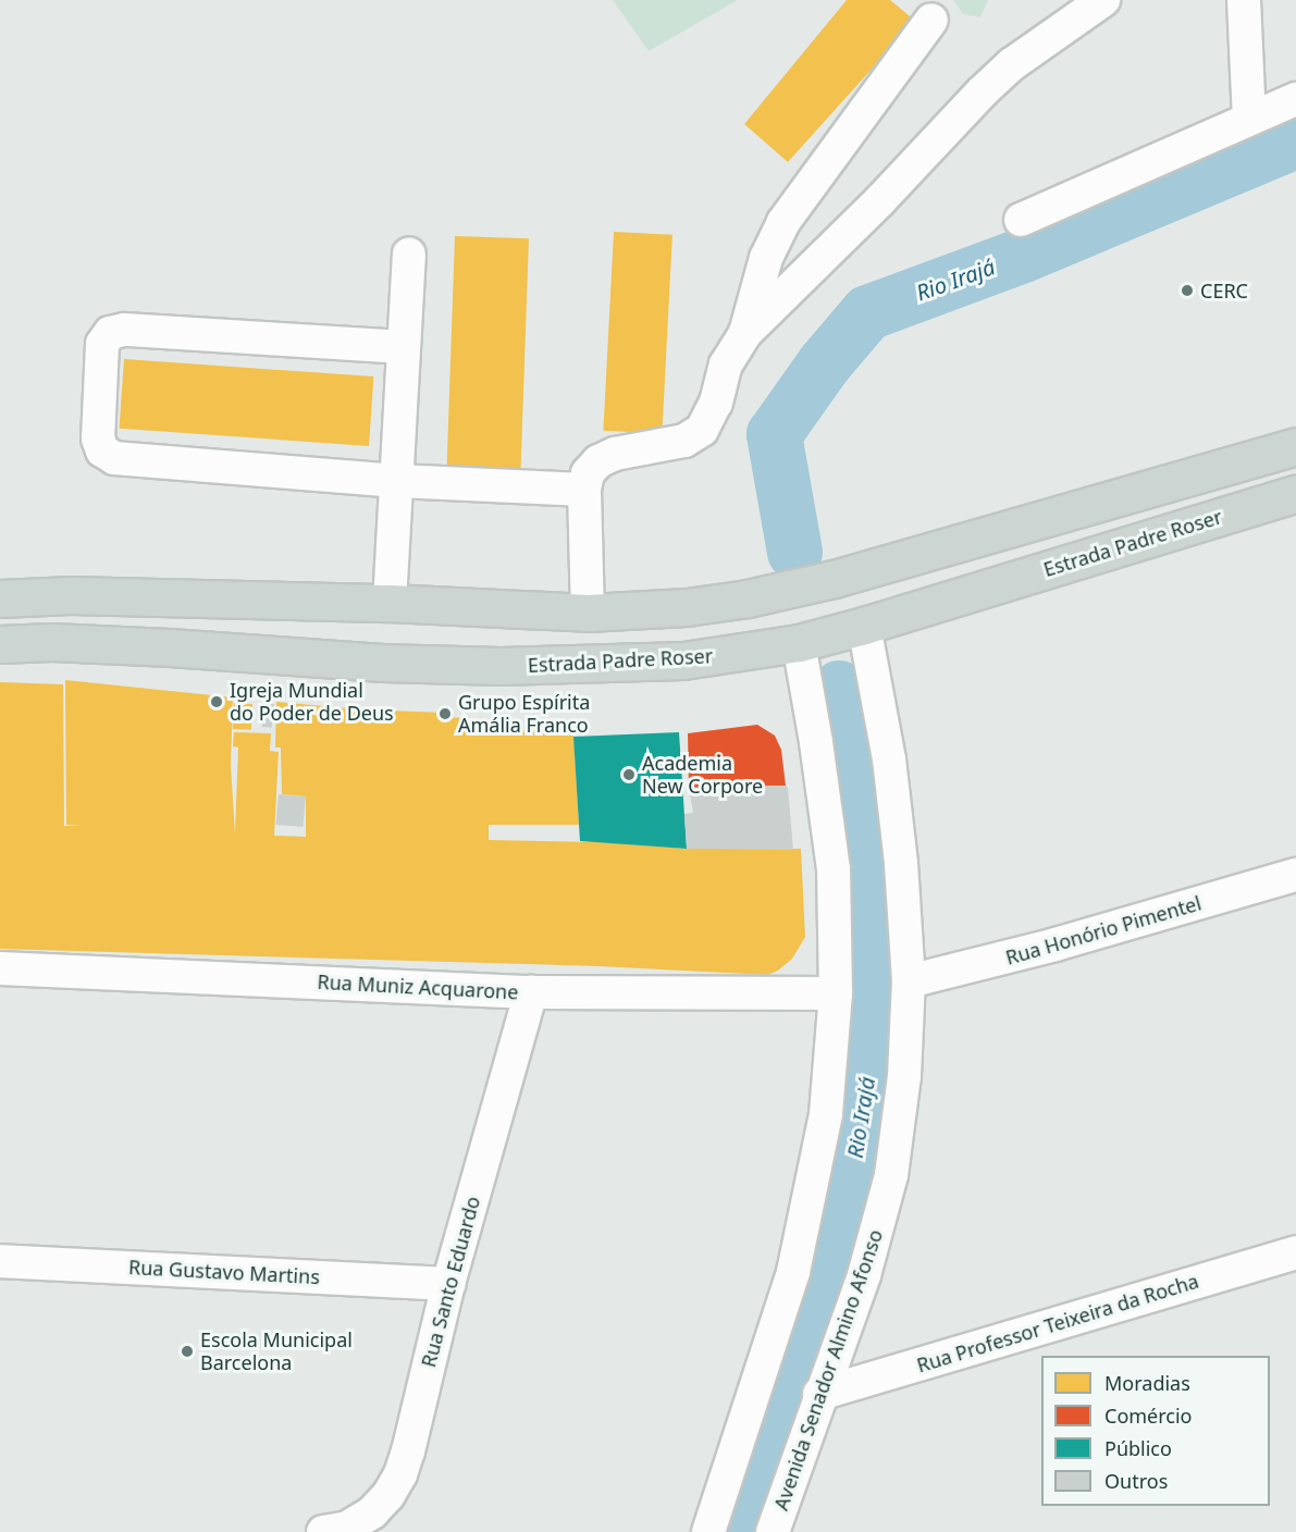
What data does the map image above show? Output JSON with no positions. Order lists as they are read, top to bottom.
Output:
{
  "streets": {
    "main road": ["Estrada Padre Roser"],
    "street": [
      "Rua Honório Pimentel",
      "Rua Muniz Acquarone",
      "Rua Gustavo Martins",
      "Rua Santo Eduardo",
      "Rua Professor Teixeira da Rocha",
      "Avenida Senador Almino Afonso"
    ]
  },
  "crossings": [
    ["Estrada Padre Roser", "Avenida Senador Almino Afonso"],
    ["Rua Honório Pimentel", "Avenida Senador Almino Afonso"],
    ["Rua Muniz Acquarone", "Rua Santo Eduardo"],
    ["Rua Gustavo Martins", "Rua Santo Eduardo"],
    ["Rua Professor Teixeira da Rocha", "Avenida Senador Almino Afonso"]
  ],
  "water": ["Rio Irajá"],
  "places": [
    "CERC",
    "Igreja Mundial do Poder de Deus",
    "Grupo Espírita Amália Franco",
    "Academia New Corpore",
    "Escola Municipal Barcelona"
  ],
  "legend": [
    "Moradias",
    "Comércio",
    "Público",
    "Outros"
  ]
}
